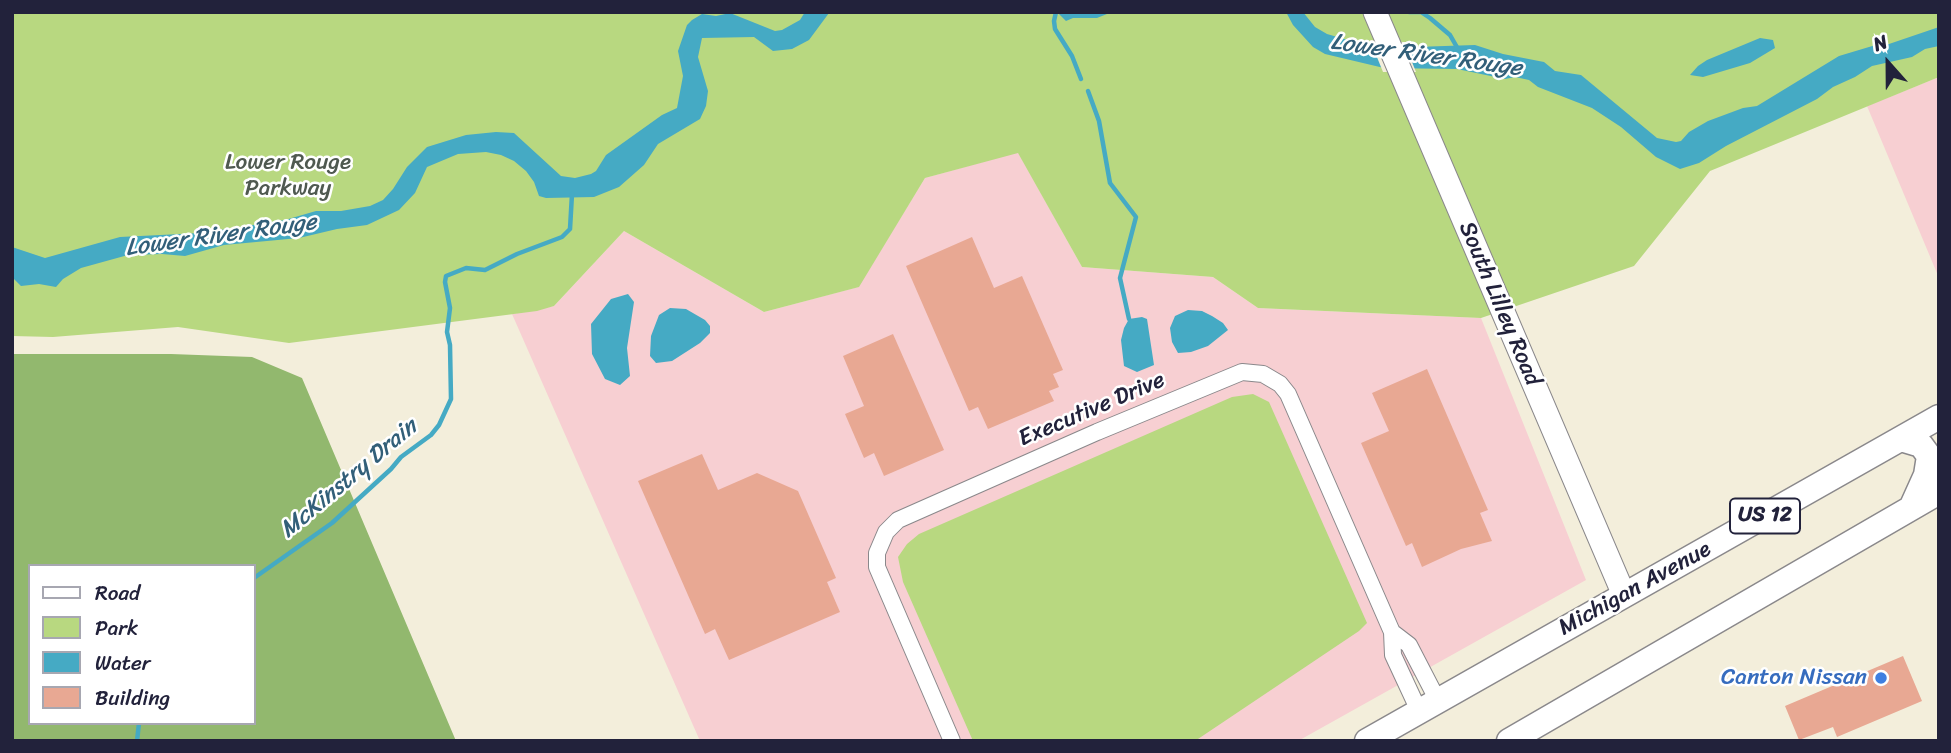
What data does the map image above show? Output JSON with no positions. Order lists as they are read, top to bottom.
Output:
{
  "streets": {
    "main road": ["US 12", "Michigan Avenue"],
    "street": ["South Lilley Road", "Executive Drive"]
  },
  "crossings": [
    ["South Lilley Road", "Michigan Avenue"],
    ["Executive Drive", "Michigan Avenue"]
  ],
  "water": ["Lower River Rouge", "McKinstry Drain"],
  "parks": ["Lower Rouge Parkway"],
  "places": ["Canton Nissan"],
  "legend": [
    "Road",
    "Park",
    "Water",
    "Building"
  ],
  "north": "top"
}
